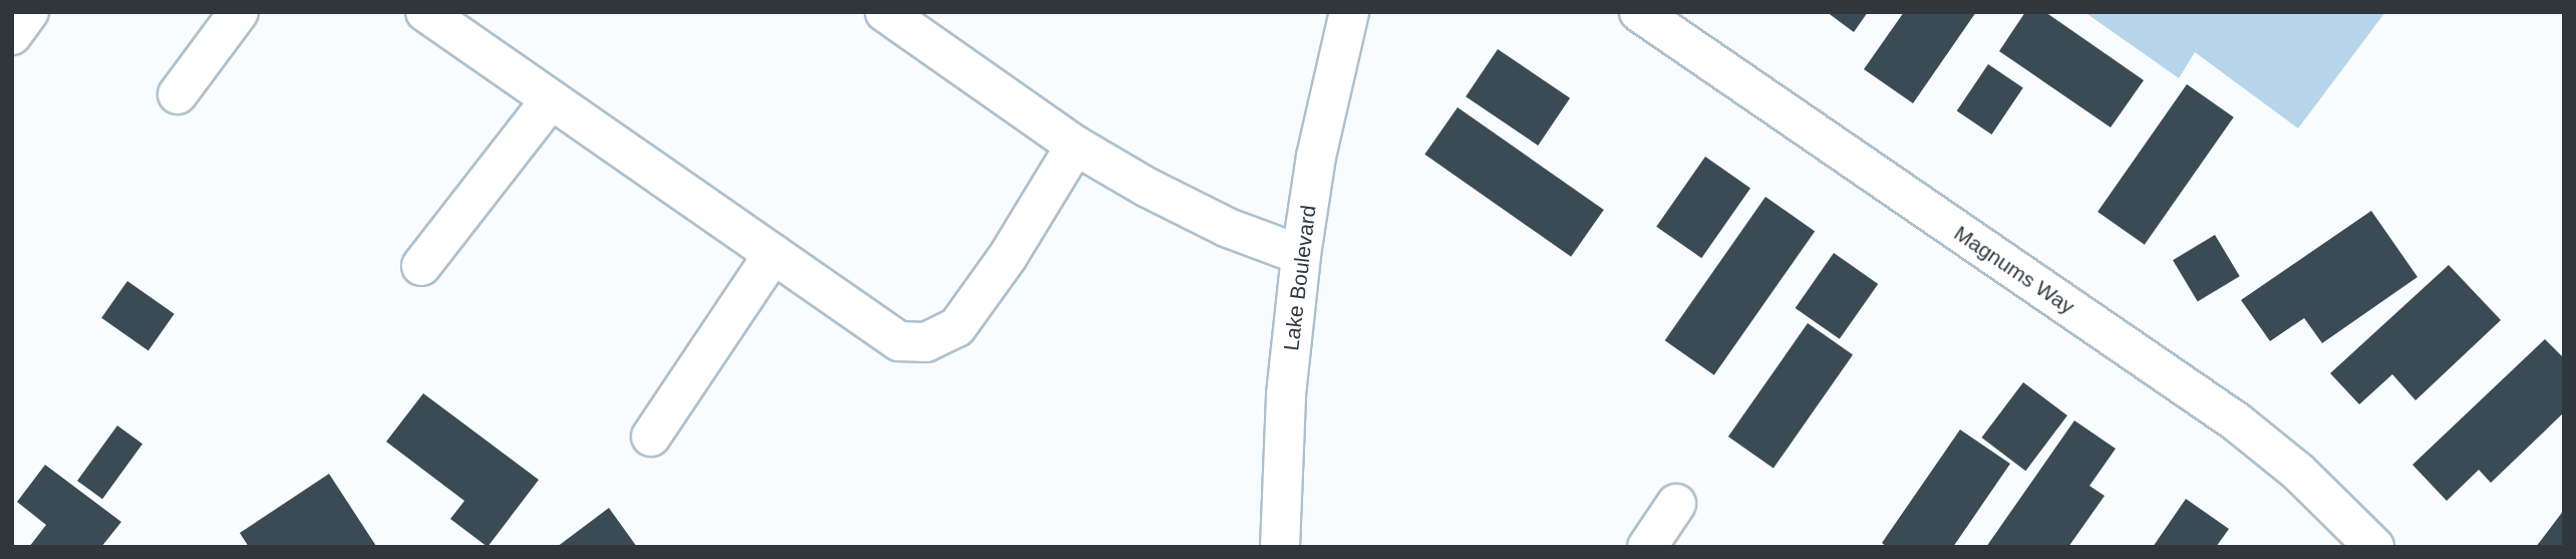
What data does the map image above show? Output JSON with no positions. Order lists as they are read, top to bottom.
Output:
{
  "streets": {
    "street": ["Magnums Way", "Lake Boulevard"]
  }
}
